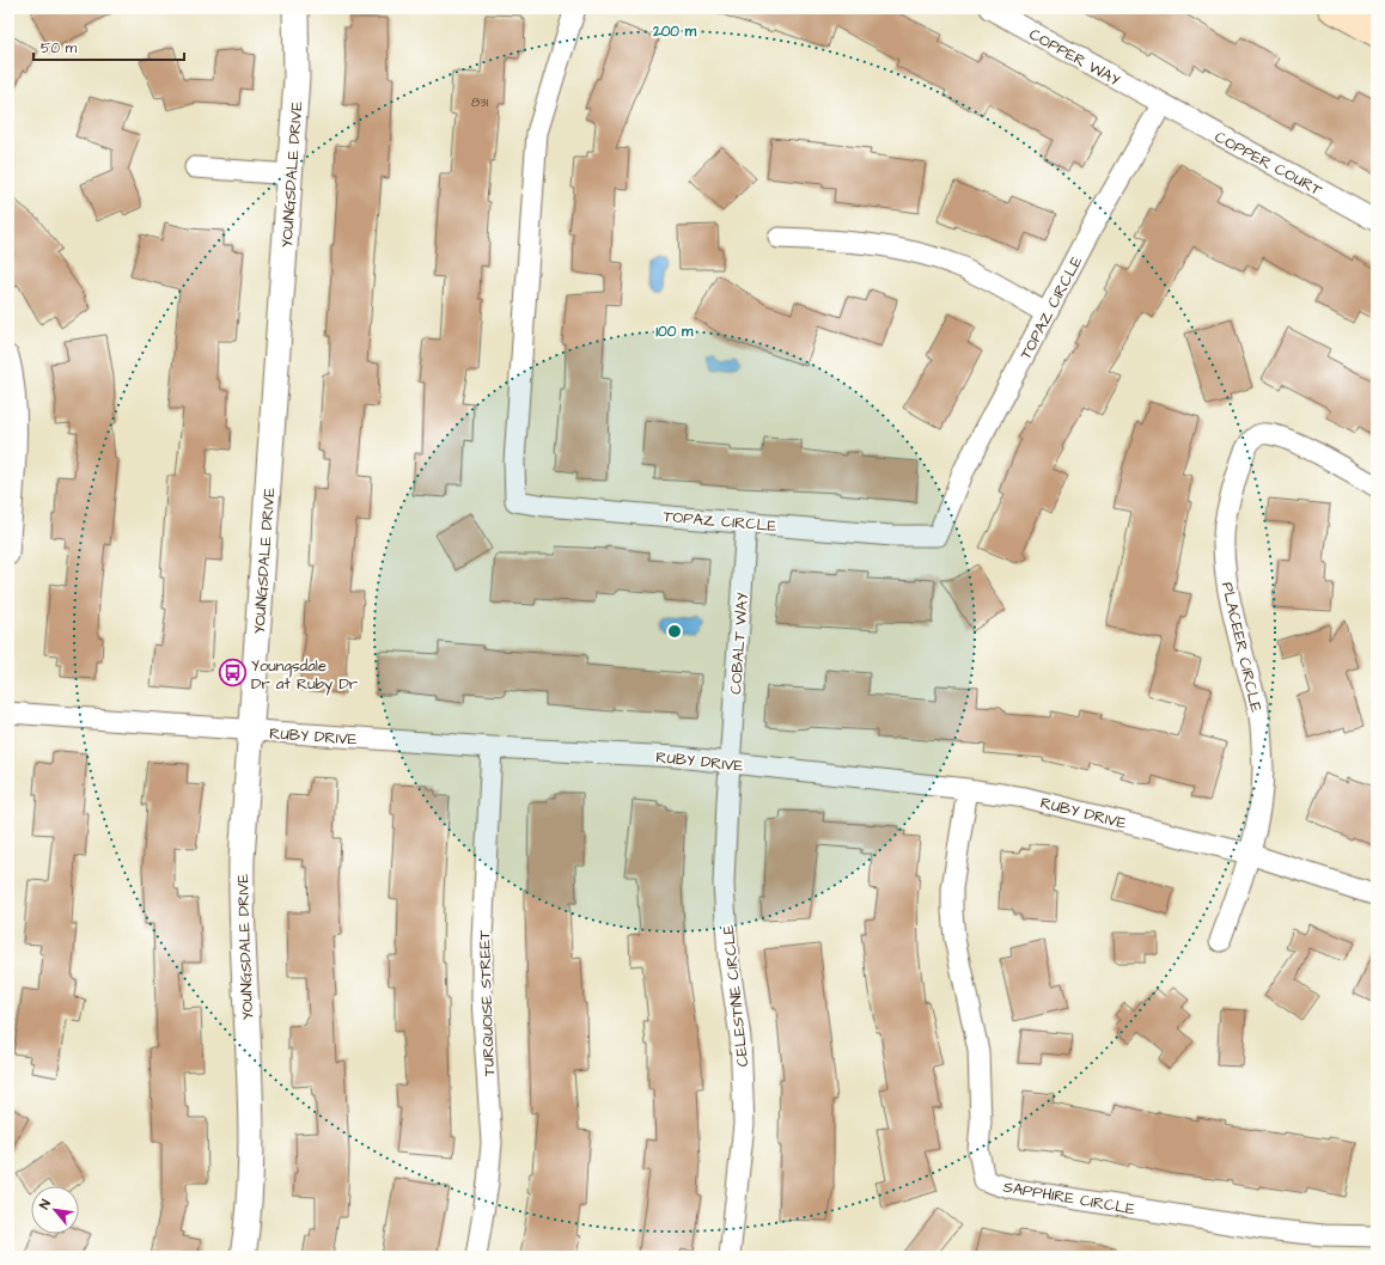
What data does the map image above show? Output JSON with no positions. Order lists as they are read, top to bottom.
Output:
{
  "streets": {
    "street": [
      "COPPER WAY",
      "COPPER COURT",
      "YOUNGSDALE DRIVE",
      "TOPAZ CIRCLE",
      "COBALT WAY",
      "PLACEER CIRCLE",
      "RUBY DRIVE",
      "CELESTINE CIRCLE",
      "TURQUOISE STREET",
      "SAPPHIRE CIRCLE"
    ]
  },
  "crossings": [
    ["COPPER WAY", "COPPER COURT"],
    ["COPPER WAY", "TOPAZ CIRCLE"],
    ["COPPER COURT", "TOPAZ CIRCLE"],
    ["YOUNGSDALE DRIVE", "RUBY DRIVE"],
    ["TOPAZ CIRCLE", "COBALT WAY"],
    ["COBALT WAY", "RUBY DRIVE"],
    ["COBALT WAY", "CELESTINE CIRCLE"],
    ["PLACEER CIRCLE", "RUBY DRIVE"],
    ["RUBY DRIVE", "CELESTINE CIRCLE"],
    ["RUBY DRIVE", "TURQUOISE STREET"],
    ["RUBY DRIVE", "SAPPHIRE CIRCLE"]
  ],
  "places": {
    "bus stop": ["Youngsdale Dr at Ruby Dr"]
  },
  "house_numbers": ["831"],
  "scale_bar": "50 m",
  "north": "top left",
  "rings": ["200 m", "100 m"]
}
